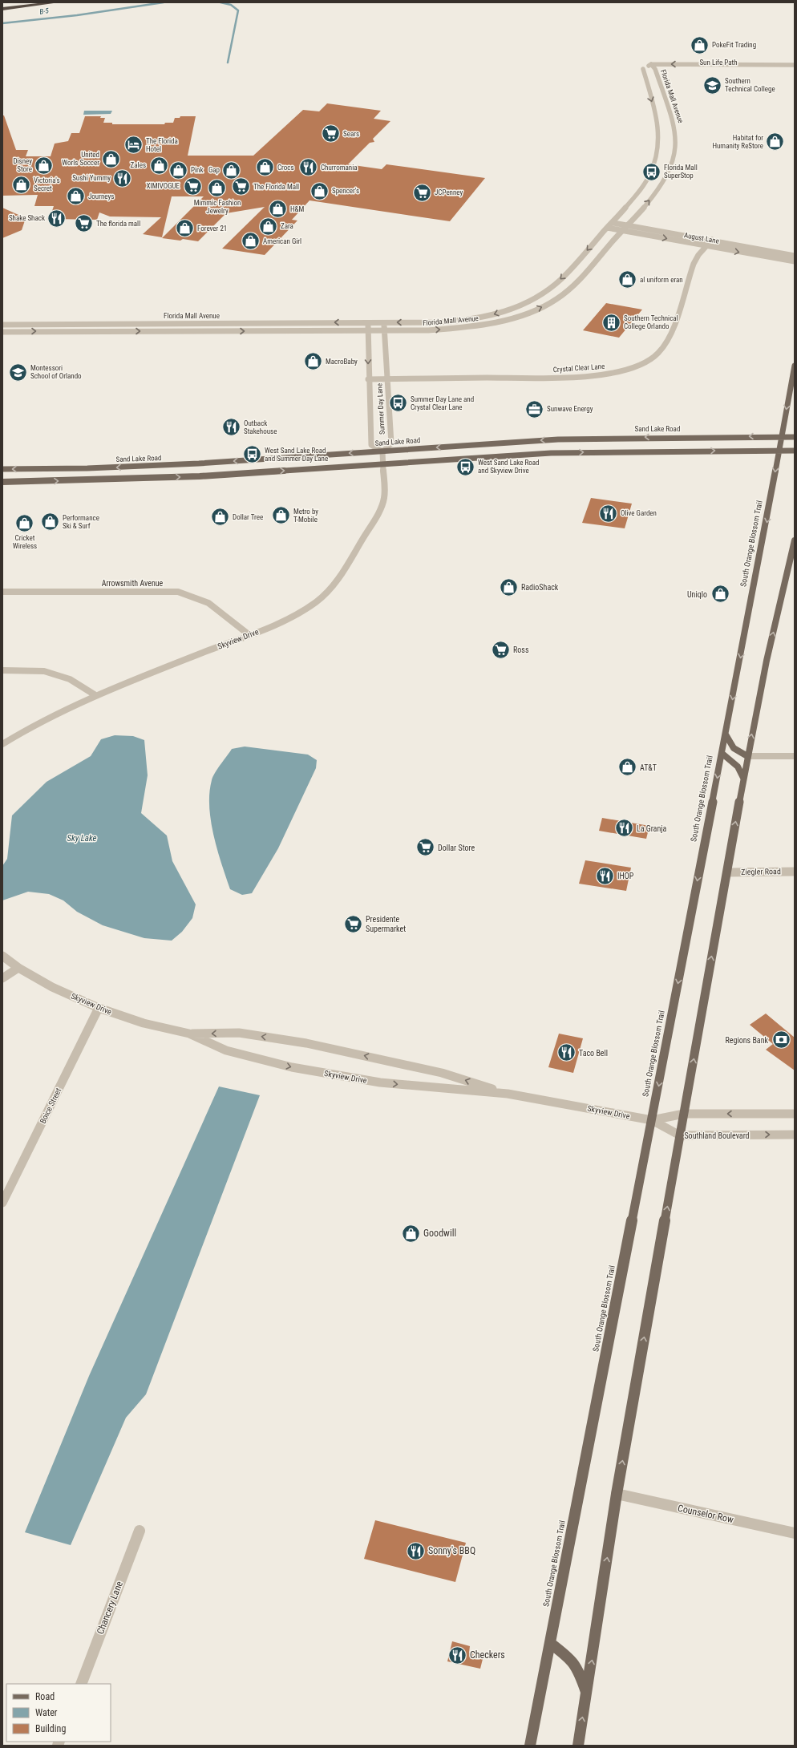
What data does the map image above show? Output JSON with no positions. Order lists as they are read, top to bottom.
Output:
{
  "streets": {
    "main road": ["Sand Lake Road", "South Orange Blossom Trail"],
    "street": [
      "Sun Life Path",
      "Florida Mall Avenue",
      "August Lane",
      "Crystal Clear Lane",
      "Summer Day Lane",
      "Arrowsmith Avenue",
      "Skyview Drive",
      "Ziegler Road",
      "Boice Street",
      "Southland Boulevard",
      "Counselor Row",
      "Chancery Lane"
    ]
  },
  "crossings": [
    ["Sun Life Path", "Florida Mall Avenue"],
    ["Florida Mall Avenue", "August Lane"],
    ["Florida Mall Avenue", "Summer Day Lane"],
    ["August Lane", "Crystal Clear Lane"],
    ["Crystal Clear Lane", "Summer Day Lane"],
    ["Summer Day Lane", "Sand Lake Road"],
    ["Summer Day Lane", "Skyview Drive"],
    ["Sand Lake Road", "South Orange Blossom Trail"],
    ["Sand Lake Road", "Skyview Drive"],
    ["South Orange Blossom Trail", "Skyview Drive"],
    ["South Orange Blossom Trail", "Southland Boulevard"],
    ["Arrowsmith Avenue", "Skyview Drive"],
    ["Skyview Drive", "Boice Street"],
    ["Skyview Drive", "Southland Boulevard"]
  ],
  "water": ["B-5", "Sky Lake"],
  "places": {
    "shop": [
      "PokeFit Trading",
      "Habitat for Humanity ReStore",
      "United Worls Soccer",
      "Disney Store",
      "Zales",
      "Crocs",
      "Pink",
      "Gap",
      "Victoria's Secret",
      "Mimmic Fashion Jewelry",
      "Spencer's",
      "Journeys",
      "H&M",
      "Zara",
      "Forever 21",
      "American Girl",
      "al uniform eran",
      "MacroBaby",
      "Metro by T-Mobile",
      "Dollar Tree",
      "Performance Ski & Surf",
      "Cricket Wireless",
      "RadioShack",
      "Uniqlo",
      "AT&T",
      "Goodwill"
    ],
    "school or university": ["Southern Technical College", "Montessori School of Orlando"],
    "supermarket": [
      "Sears",
      "XIMIVOGUE",
      "The Florida Mall",
      "JCPenney",
      "The florida mall",
      "Ross",
      "Dollar Store",
      "Presidente Supermarket"
    ],
    "hotel": ["The Florida Hotel"],
    "restaurant": [
      "Churromania",
      "Sushi Yummy",
      "Shake Shack",
      "Outback Stakehouse",
      "Olive Garden",
      "La Granja",
      "IHOP",
      "Taco Bell",
      "Sonny's BBQ",
      "Checkers"
    ],
    "bus stop": [
      "Florida Mall SuperStop",
      "Summer Day Lane and Crystal Clear Lane",
      "West Sand Lake Road and Summer Day Lane",
      "West Sand Lake Road and Skyview Drive"
    ],
    "building": ["Southern Technical College Orlando"],
    "office": ["Sunwave Energy"],
    "bank": ["Regions Bank"]
  },
  "legend": ["Road", "Water", "Building"]
}
